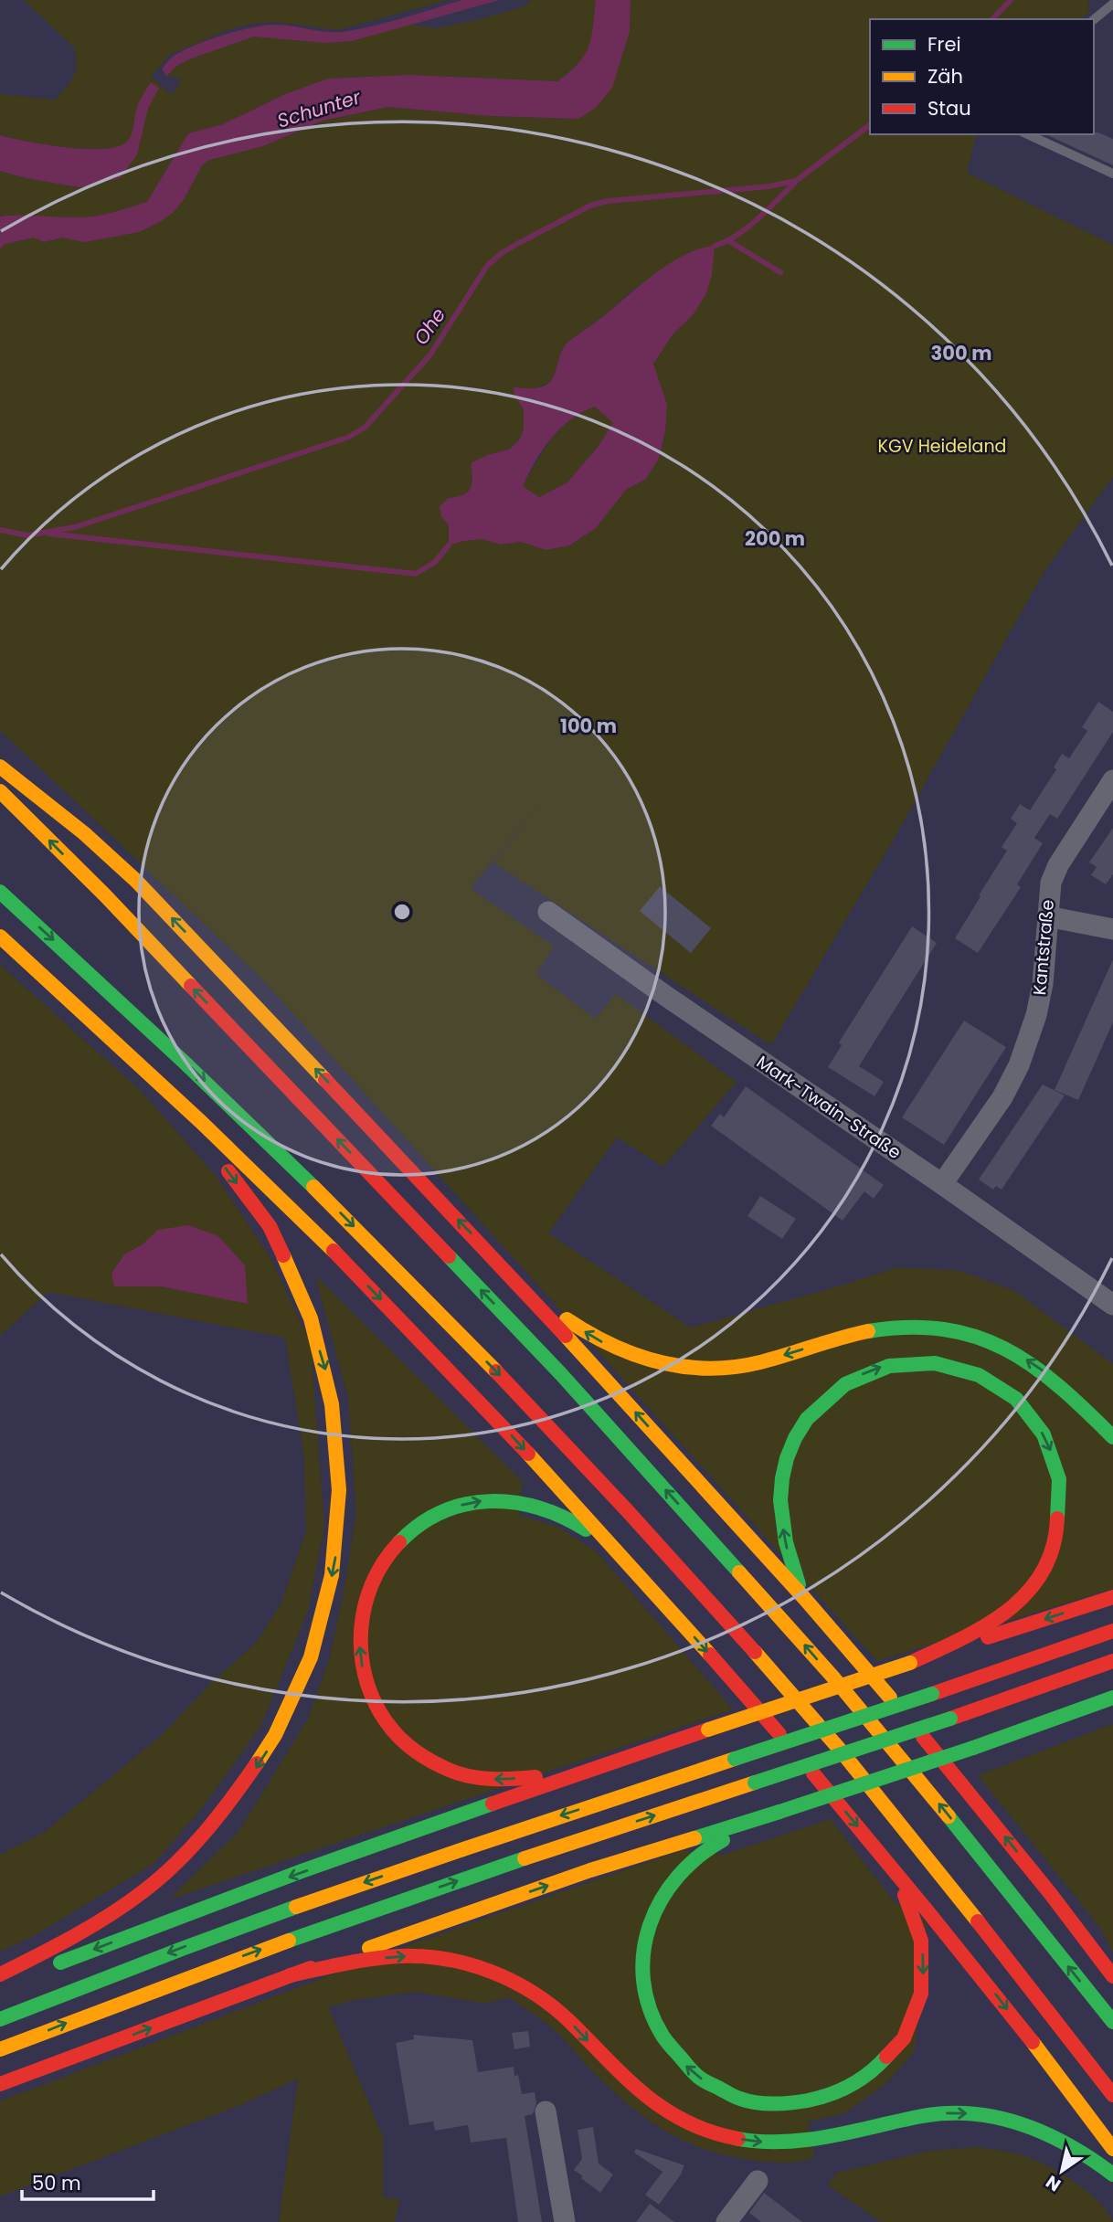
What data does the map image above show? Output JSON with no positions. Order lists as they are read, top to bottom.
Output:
{
  "streets": {
    "street": ["Kantstraße", "Mark-Twain-Straße"]
  },
  "crossings": [
    ["Kantstraße", "Mark-Twain-Straße"]
  ],
  "water": ["Schunter", "Ohe"],
  "parks": ["KGV Heideland"],
  "legend": ["Frei", "Zäh", "Stau"],
  "scale_bar": "50 m",
  "north": "bottom left",
  "rings": ["300 m", "200 m", "100 m"]
}
